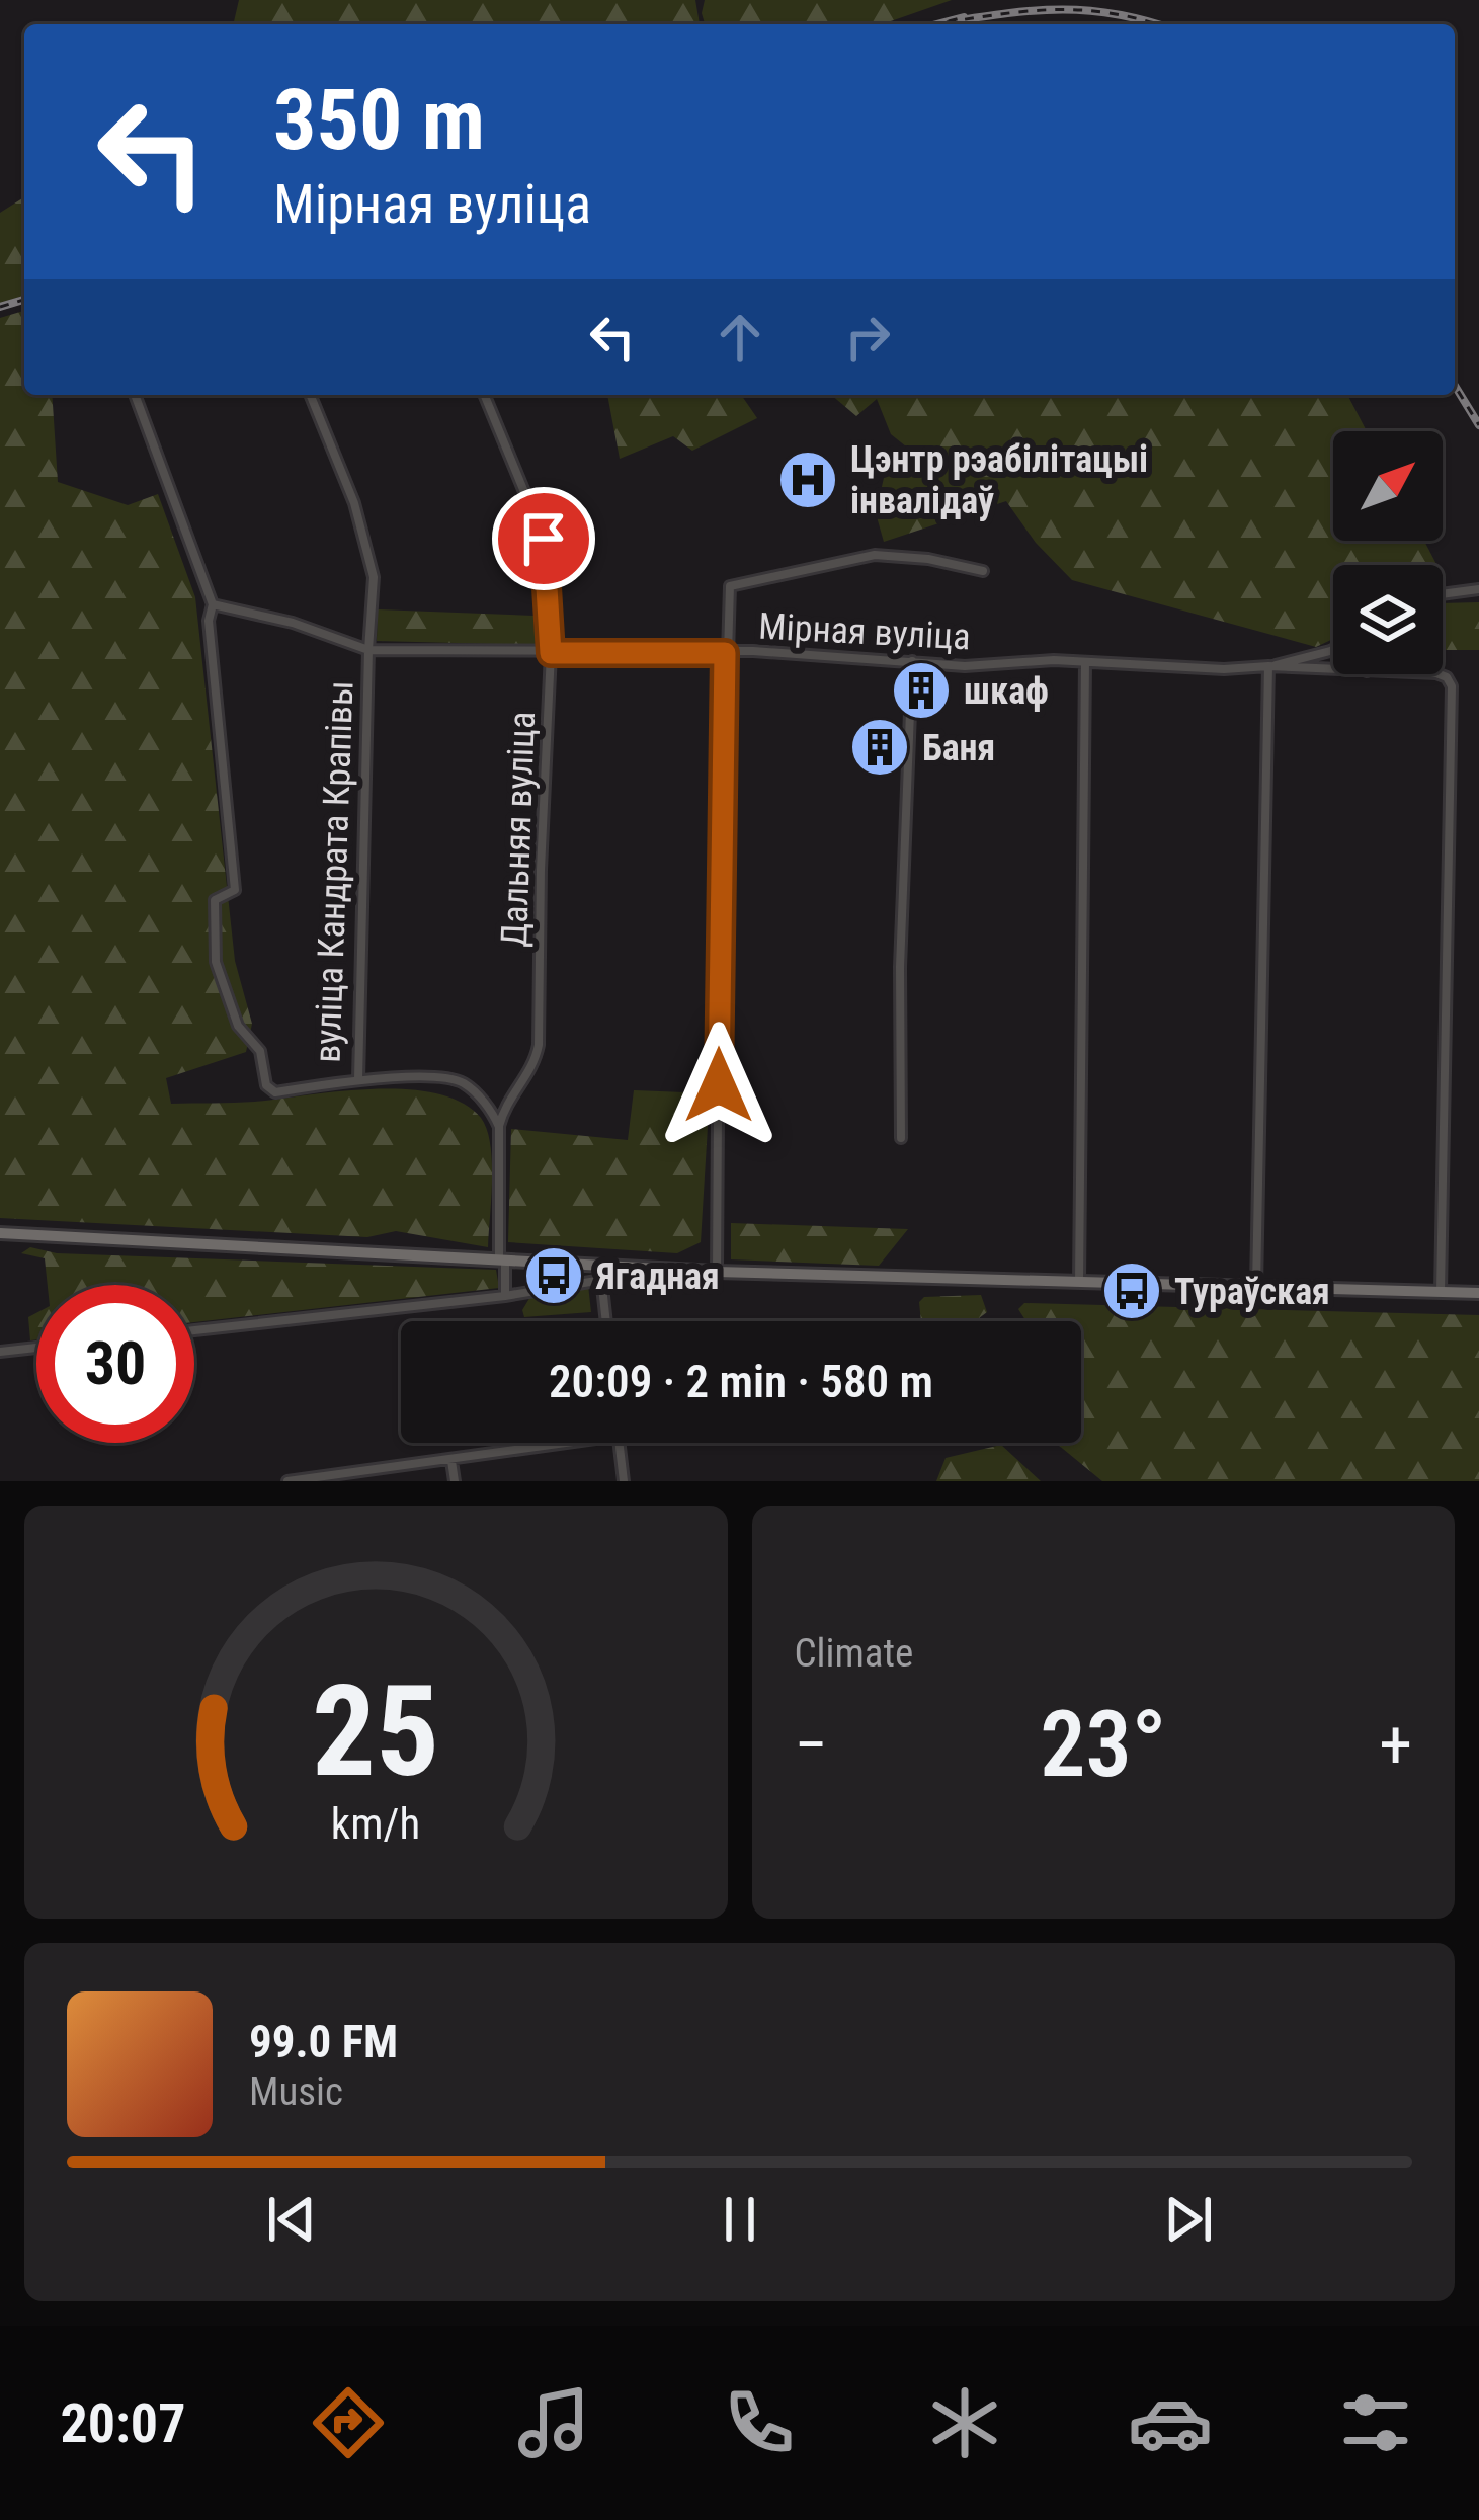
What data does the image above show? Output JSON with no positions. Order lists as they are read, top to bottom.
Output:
{
  "streets": {
    "street": ["Мірная вуліца", "Дальняя вуліца", "вуліца Кандрата Крапівы"]
  },
  "crossings": [
    ["Мірная вуліца", "Дальняя вуліца"],
    ["Мірная вуліца", "вуліца Кандрата Крапівы"]
  ],
  "places": {
    "hospital": ["Цэнтр рэабілітацыі інвалідаў"],
    "building": ["шкаф", "Баня"],
    "bus stop": ["Ягадная", "Тураўская"]
  },
  "north": "top right",
  "page": {
    "turn": ["350 m", "Мірная вуліца"],
    "limit": "30",
    "trip": "20:09 · 2 min · 580 m",
    "tile": "Climate",
    "heat": ["−", "23°", "+"],
    "song": ["99.0 FM", "Music"],
    "tabs": "20:07",
    "gauge": ["25", "km/h"]
  }
}
